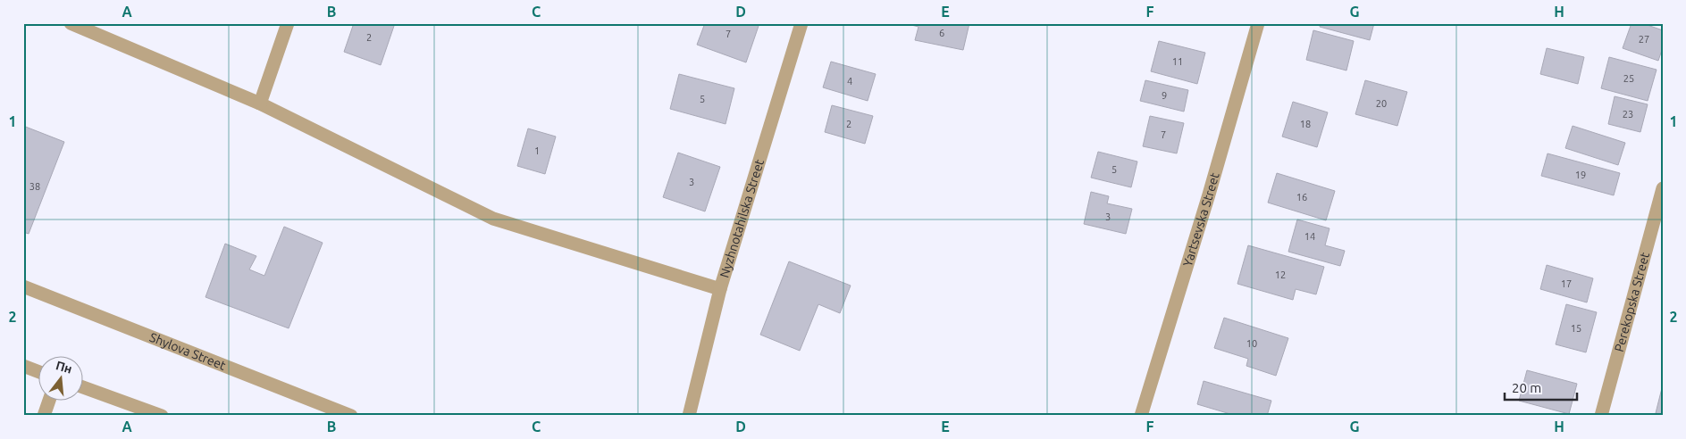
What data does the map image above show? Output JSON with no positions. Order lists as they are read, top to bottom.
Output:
{
  "streets": {
    "street": [
      "Nyzhnotahilska Street",
      "Yartsevska Street",
      "Perekopska Street",
      "Shylova Street"
    ]
  },
  "house_numbers": [
    "6",
    "7",
    "2",
    "27",
    "11",
    "25",
    "4",
    "9",
    "5",
    "20",
    "23",
    "2",
    "18",
    "7",
    "1",
    "5",
    "19",
    "3",
    "38",
    "16",
    "3",
    "14",
    "12",
    "17",
    "15",
    "10"
  ],
  "scale_bar": "20 m",
  "north": "top",
  "grid": {
    "columns": [
      "A",
      "B",
      "C",
      "D",
      "E",
      "F",
      "G",
      "H"
    ],
    "rows": ["1", "2"]
  }
}
